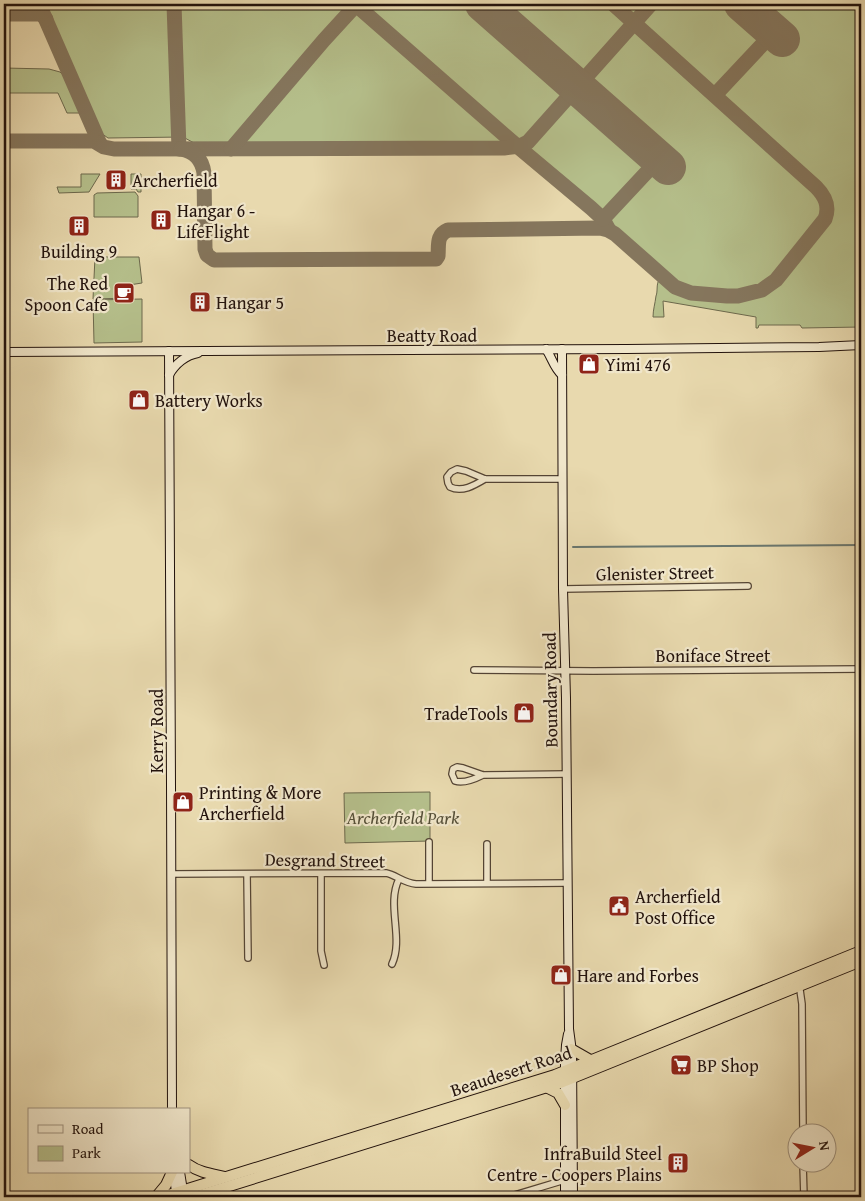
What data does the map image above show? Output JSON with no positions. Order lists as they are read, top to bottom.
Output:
{
  "streets": {
    "highway": ["Beaudesert Road"],
    "main road": ["Beatty Road", "Boundary Road", "Kerry Road"],
    "street": ["Glenister Street", "Boniface Street", "Desgrand Street"]
  },
  "crossings": [
    ["Beatty Road", "Boundary Road"],
    ["Beatty Road", "Kerry Road"],
    ["Glenister Street", "Boundary Road"],
    ["Boniface Street", "Boundary Road"],
    ["Boundary Road", "Desgrand Street"],
    ["Boundary Road", "Beaudesert Road"],
    ["Kerry Road", "Desgrand Street"]
  ],
  "parks": ["Archerfield Park"],
  "places": {
    "building": [
      "Archerfield",
      "Hangar 6 - LifeFlight",
      "Building 9",
      "Hangar 5",
      "InfraBuild Steel Centre - Coopers Plains"
    ],
    "cafe": ["The Red Spoon Cafe"],
    "shop": [
      "Yimi 476",
      "Battery Works",
      "TradeTools",
      "Printing & More Archerfield",
      "Hare and Forbes"
    ],
    "public building": ["Archerfield Post Office"],
    "supermarket": ["BP Shop"]
  },
  "legend": ["Road", "Park"],
  "north": "right"
}
